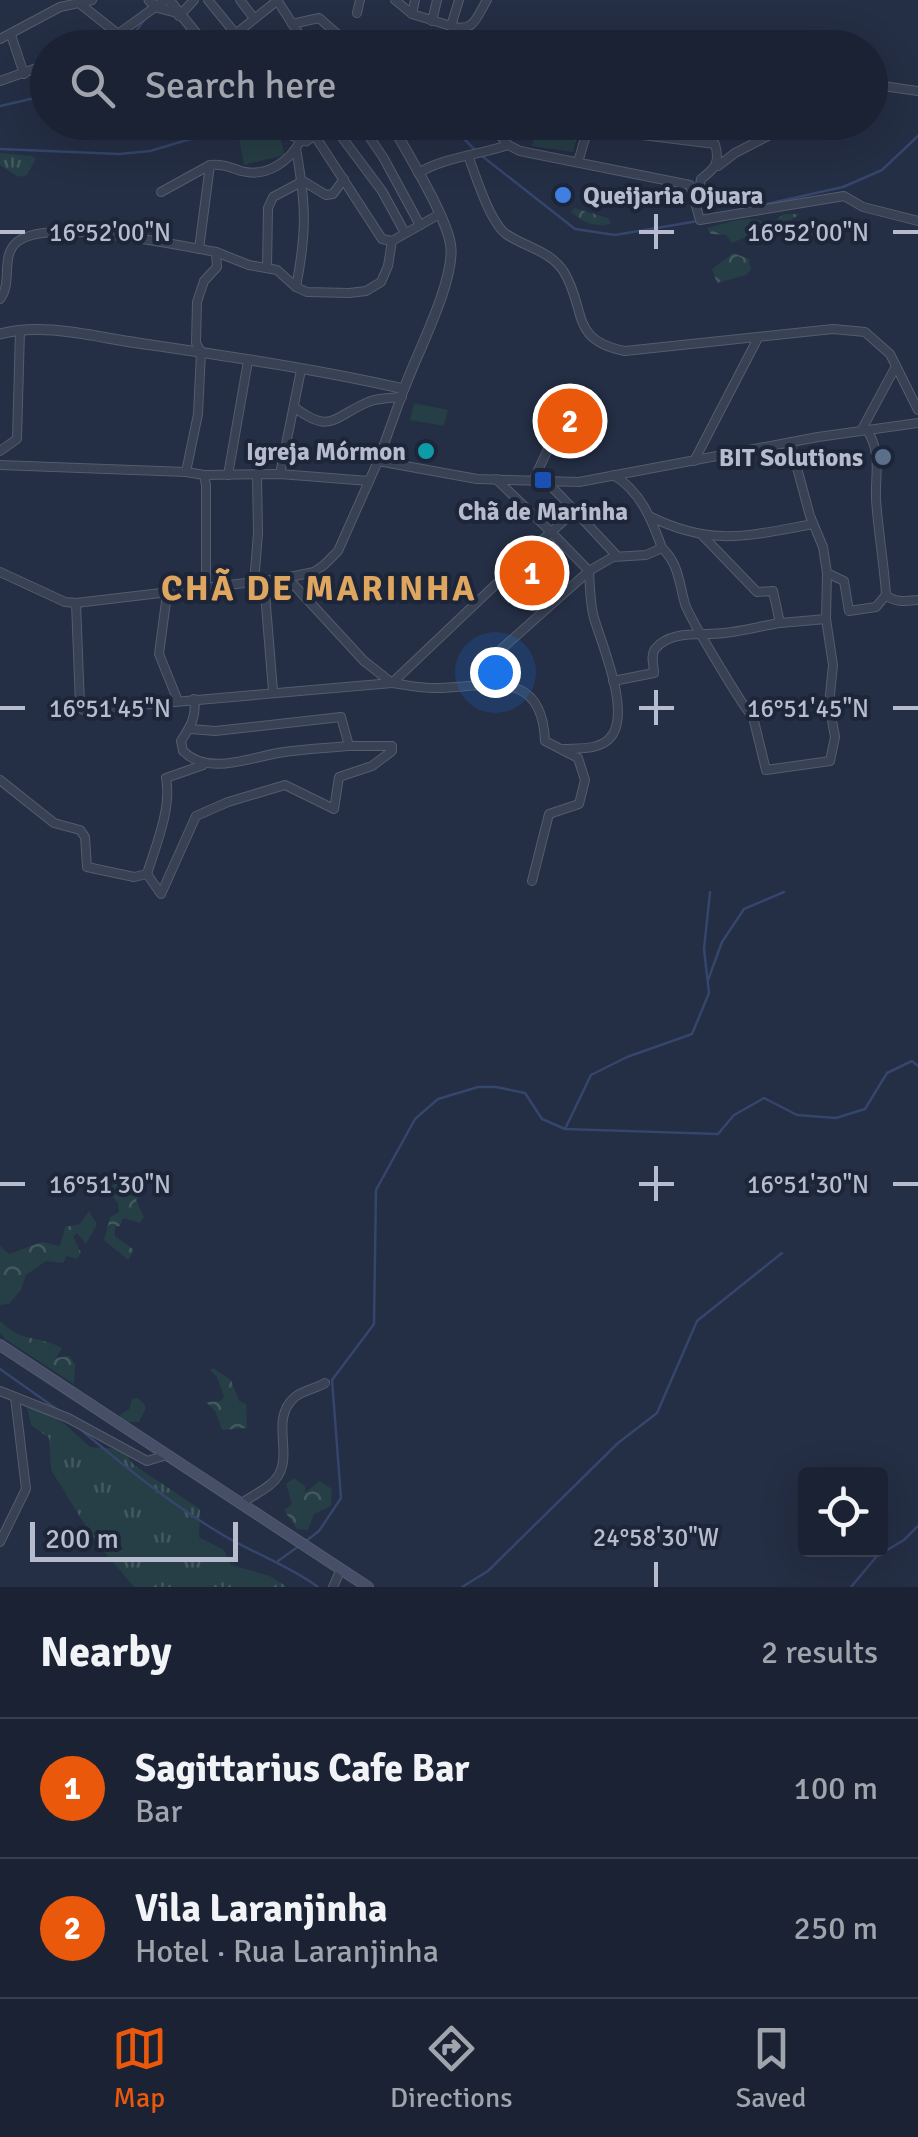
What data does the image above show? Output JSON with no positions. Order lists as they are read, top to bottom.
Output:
{
  "districts": ["CHÃ DE MARINHA"],
  "places": {
    "other": ["Queijaria Ojuara", "Igreja Mórmon", "BIT Solutions"],
    "transit": ["Chã de Marinha"]
  },
  "scale_bar": "200 m",
  "page": {
    "search": "Search here",
    "pins": ["2", "1"],
    "scale": "200 m",
    "heading": ["Nearby", "2 results"],
    "list": [
      {
        "mark": "1",
        "name": "Sagittarius Cafe Bar",
        "note": "Bar",
        "value": "100 m"
      },
      {
        "mark": "2",
        "name": "Vila Laranjinha",
        "note": "Hotel · Rua Laranjinha",
        "value": "250 m"
      }
    ],
    "nav": ["Map", "Directions", "Saved"]
  },
  "coordinates": [
    "16°52'00\"N",
    "16°51'45\"N",
    "16°51'30\"N",
    "24°58'30\"W"
  ]
}
